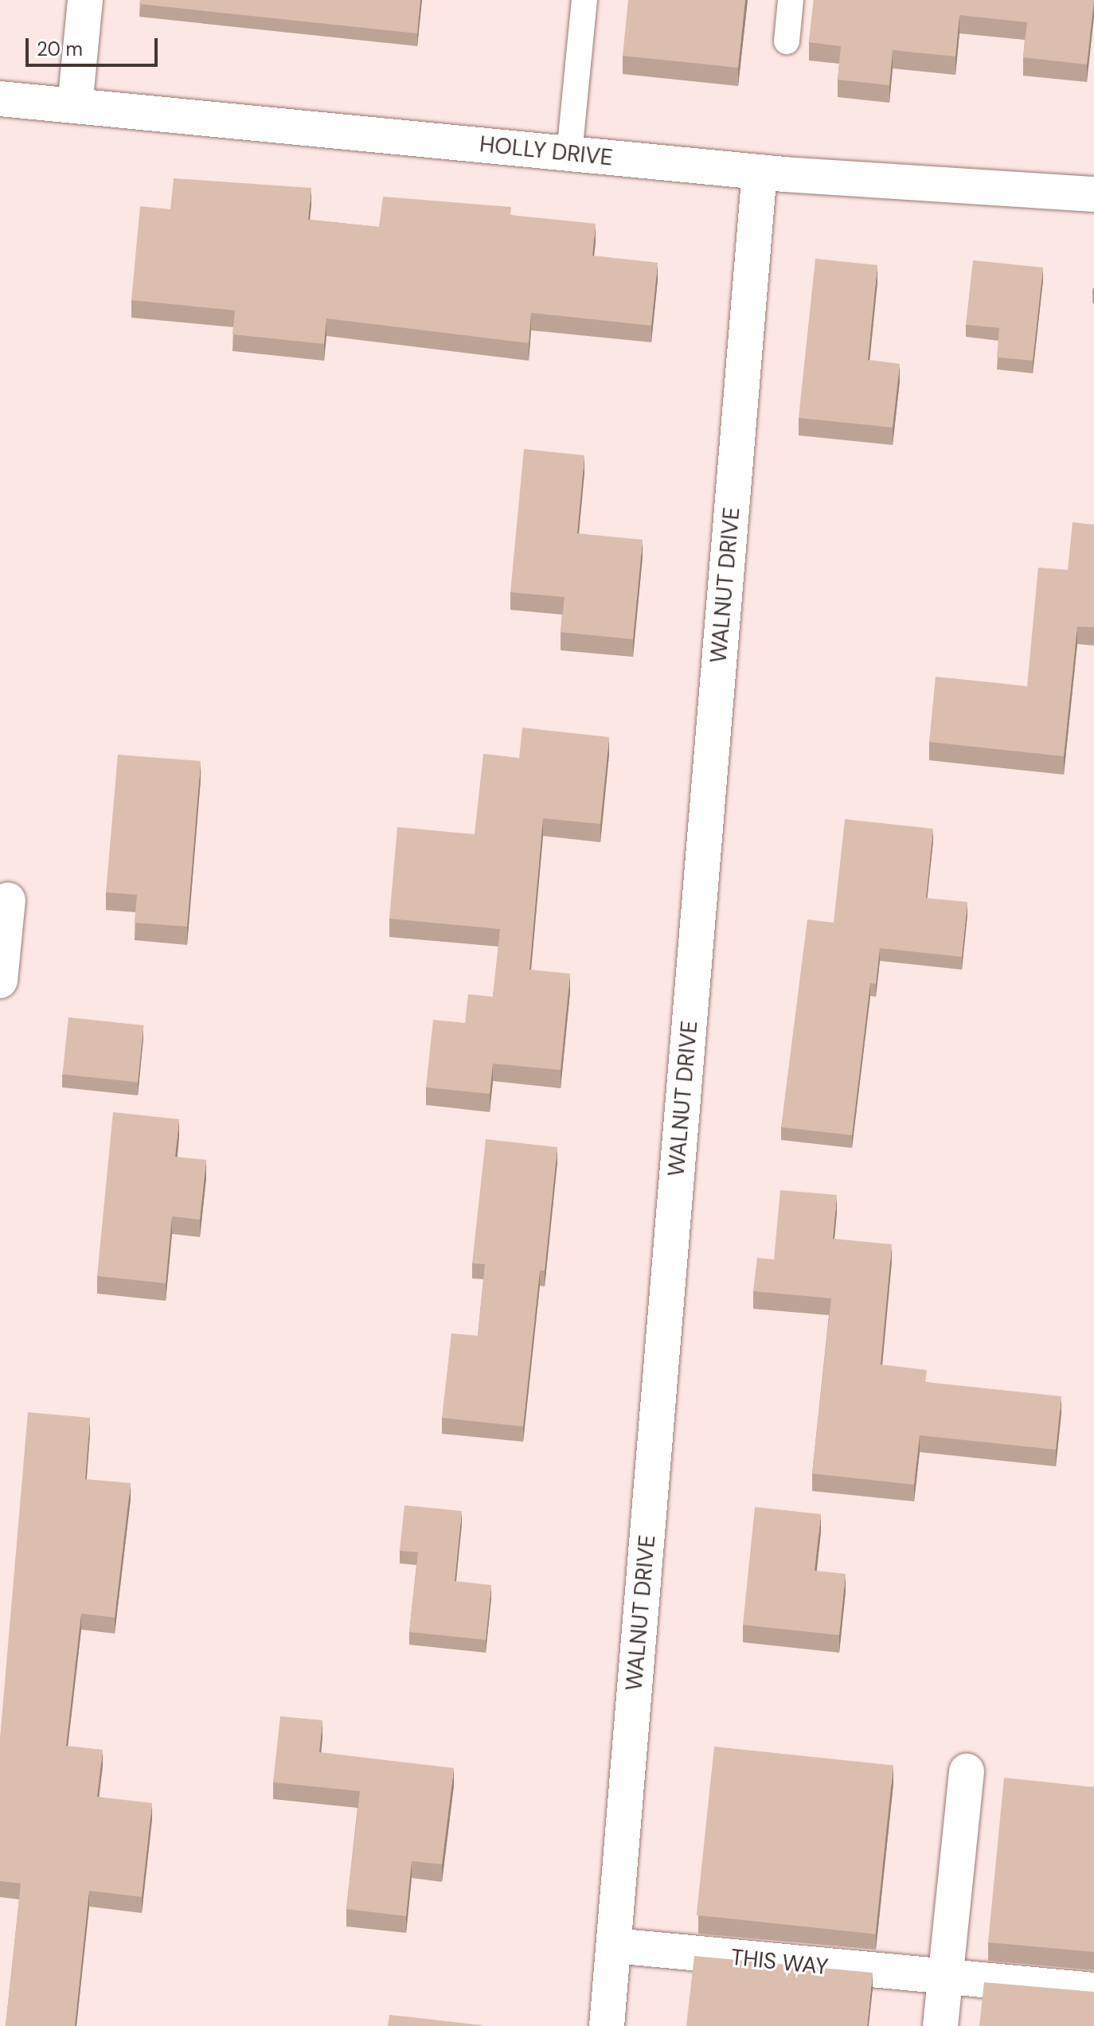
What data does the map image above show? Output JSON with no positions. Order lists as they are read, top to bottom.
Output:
{
  "streets": {
    "street": ["HOLLY DRIVE", "WALNUT DRIVE", "THIS WAY"]
  },
  "crossings": [
    ["HOLLY DRIVE", "WALNUT DRIVE"],
    ["WALNUT DRIVE", "THIS WAY"]
  ],
  "scale_bar": "20 m"
}
